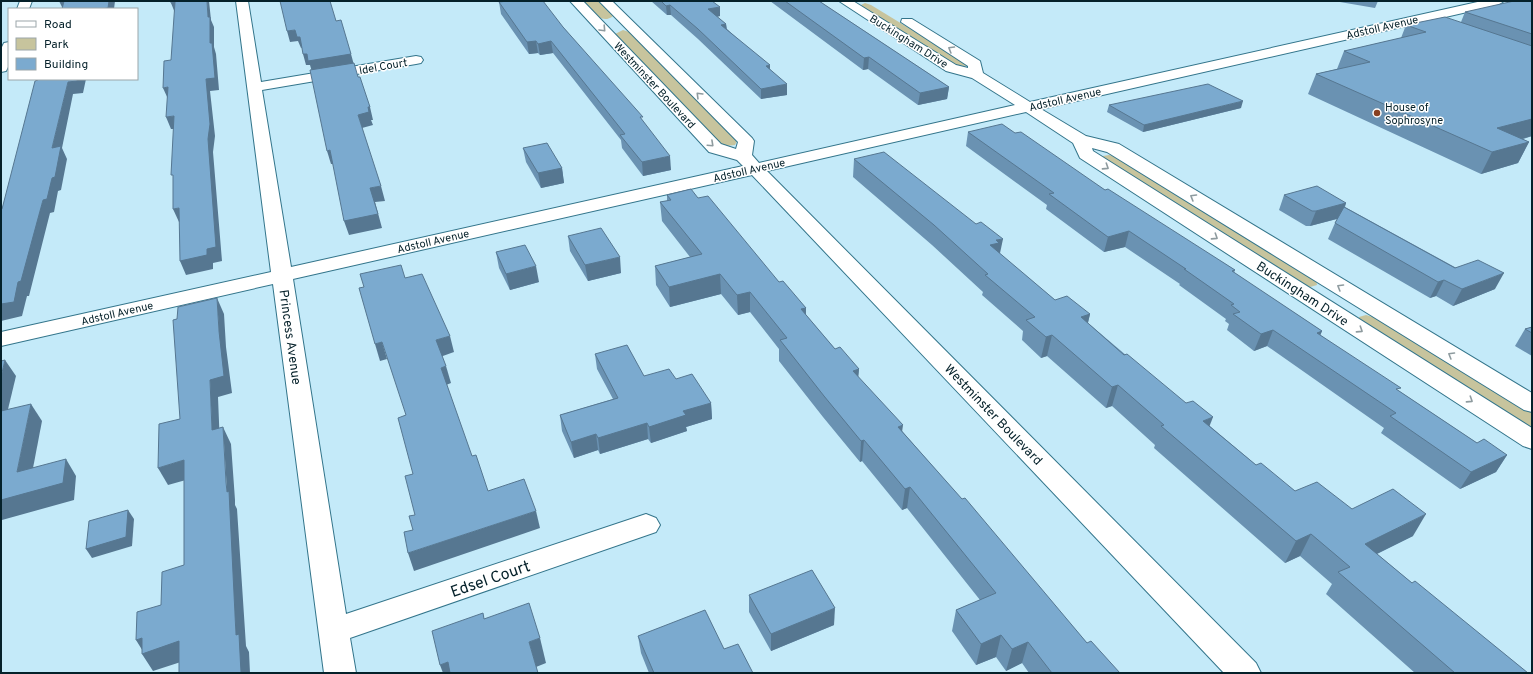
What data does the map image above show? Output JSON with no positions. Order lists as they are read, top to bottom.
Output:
{
  "streets": {
    "street": [
      "Adstoll Avenue",
      "Buckingham Drive",
      "Idel Court",
      "Westminster Boulevard",
      "Princess Avenue",
      "Edsel Court"
    ]
  },
  "crossings": [
    ["Adstoll Avenue", "Buckingham Drive"],
    ["Adstoll Avenue", "Westminster Boulevard"],
    ["Adstoll Avenue", "Princess Avenue"],
    ["Idel Court", "Princess Avenue"],
    ["Princess Avenue", "Edsel Court"]
  ],
  "places": ["House of Sophrosyne"],
  "legend": ["Road", "Park", "Building"]
}
